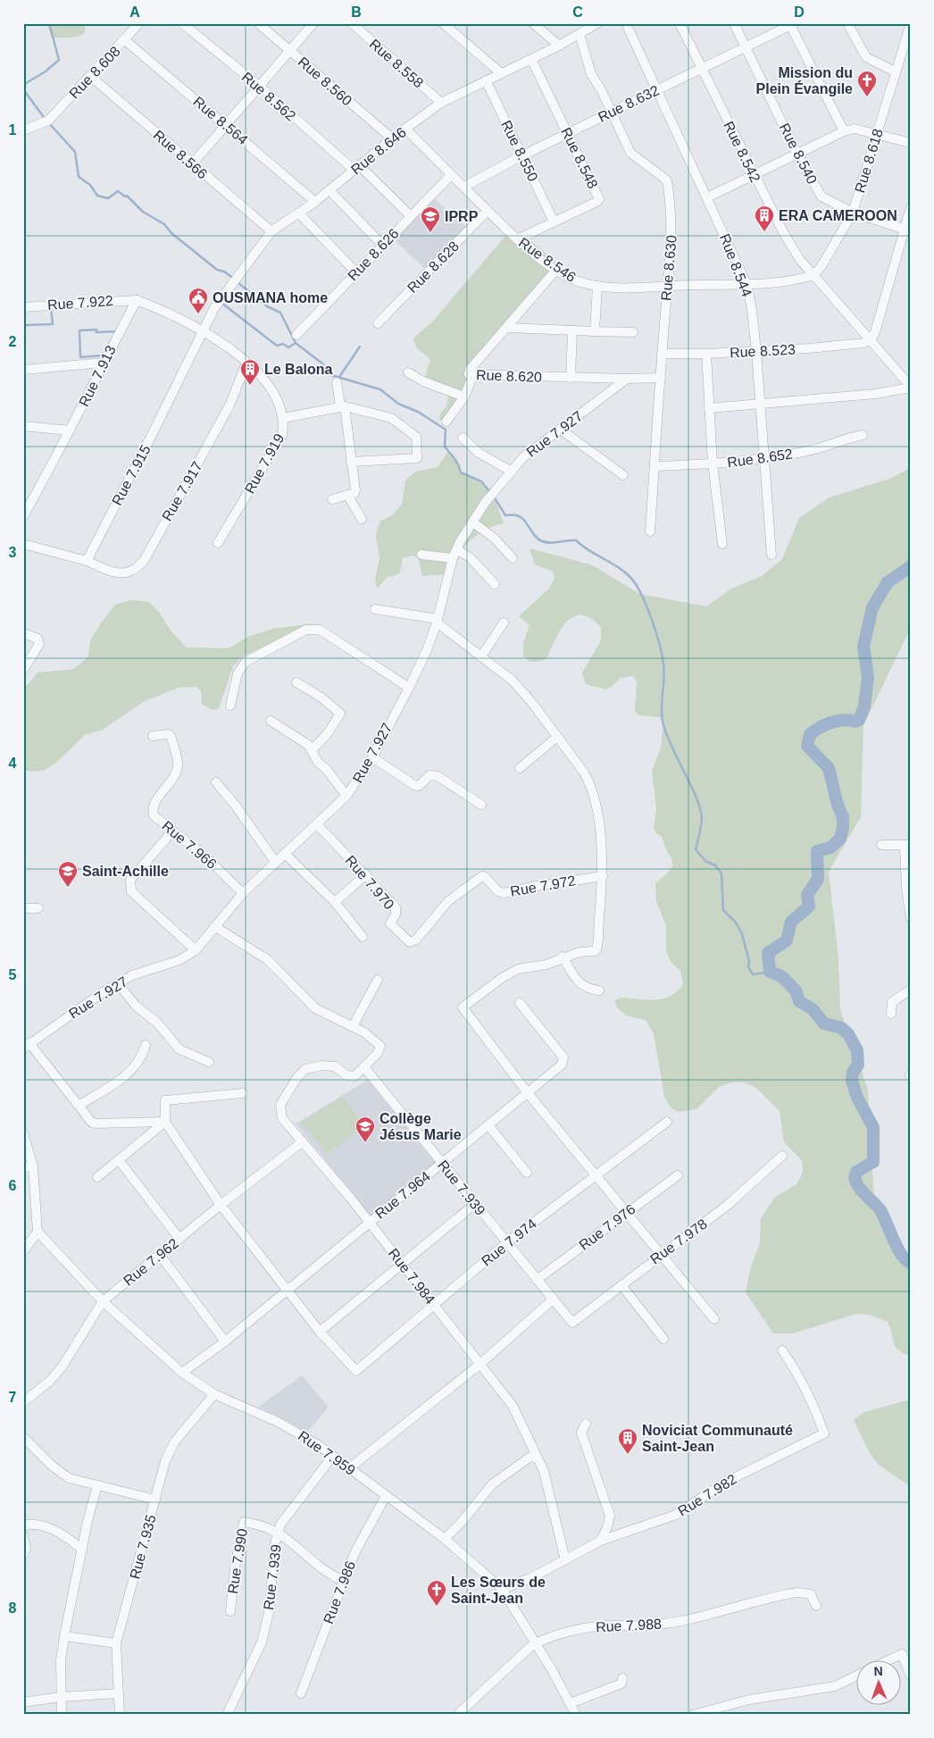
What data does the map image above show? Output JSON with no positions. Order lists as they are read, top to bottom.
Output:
{
  "streets": {
    "street": [
      "Rue 8.558",
      "Rue 8.608",
      "Rue 8.560",
      "Rue 8.562",
      "Rue 8.632",
      "Rue 8.564",
      "Rue 8.646",
      "Rue 8.550",
      "Rue 8.542",
      "Rue 8.540",
      "Rue 8.566",
      "Rue 8.548",
      "Rue 8.618",
      "Rue 8.626",
      "Rue 8.546",
      "Rue 8.544",
      "Rue 8.628",
      "Rue 8.630",
      "Rue 7.922",
      "Rue 8.523",
      "Rue 7.913",
      "Rue 8.620",
      "Rue 7.927",
      "Rue 8.652",
      "Rue 7.919",
      "Rue 7.915",
      "Rue 7.917",
      "Rue 7.966",
      "Rue 7.970",
      "Rue 7.972",
      "Rue 7.939",
      "Rue 7.964",
      "Rue 7.976",
      "Rue 7.978",
      "Rue 7.974",
      "Rue 7.962",
      "Rue 7.984",
      "Rue 7.959",
      "Rue 7.982",
      "Rue 7.935",
      "Rue 7.990",
      "Rue 7.986",
      "Rue 7.988"
    ]
  },
  "crossings": [
    ["Rue 8.558", "Rue 8.646"],
    ["Rue 8.608", "Rue 8.564"],
    ["Rue 8.608", "Rue 8.566"],
    ["Rue 8.560", "Rue 8.646"],
    ["Rue 8.562", "Rue 8.646"],
    ["Rue 8.562", "Rue 8.626"],
    ["Rue 8.632", "Rue 8.550"],
    ["Rue 8.632", "Rue 8.542"],
    ["Rue 8.632", "Rue 8.540"],
    ["Rue 8.632", "Rue 8.548"],
    ["Rue 8.632", "Rue 8.546"],
    ["Rue 8.632", "Rue 8.544"],
    ["Rue 8.632", "Rue 8.630"],
    ["Rue 8.564", "Rue 8.646"],
    ["Rue 8.646", "Rue 8.550"],
    ["Rue 8.646", "Rue 8.566"],
    ["Rue 8.646", "Rue 8.548"],
    ["Rue 8.646", "Rue 8.546"],
    ["Rue 8.646", "Rue 8.630"],
    ["Rue 8.646", "Rue 7.919"],
    ["Rue 8.646", "Rue 7.915"],
    ["Rue 8.550", "Rue 8.548"],
    ["Rue 8.542", "Rue 8.618"],
    ["Rue 8.542", "Rue 8.546"],
    ["Rue 8.540", "Rue 8.618"],
    ["Rue 8.548", "Rue 8.546"],
    ["Rue 8.618", "Rue 8.546"],
    ["Rue 8.626", "Rue 8.546"],
    ["Rue 8.546", "Rue 8.544"],
    ["Rue 8.546", "Rue 8.628"],
    ["Rue 8.546", "Rue 8.630"],
    ["Rue 8.546", "Rue 8.620"],
    ["Rue 8.544", "Rue 8.523"],
    ["Rue 8.544", "Rue 8.652"],
    ["Rue 8.630", "Rue 8.523"],
    ["Rue 8.630", "Rue 8.620"],
    ["Rue 8.630", "Rue 8.652"],
    ["Rue 7.922", "Rue 7.913"],
    ["Rue 8.620", "Rue 7.927"],
    ["Rue 7.927", "Rue 7.966"],
    ["Rue 7.927", "Rue 7.970"],
    ["Rue 7.919", "Rue 7.915"],
    ["Rue 7.919", "Rue 7.917"],
    ["Rue 7.915", "Rue 7.917"],
    ["Rue 7.970", "Rue 7.972"],
    ["Rue 7.939", "Rue 7.964"],
    ["Rue 7.939", "Rue 7.976"],
    ["Rue 7.939", "Rue 7.978"],
    ["Rue 7.939", "Rue 7.974"],
    ["Rue 7.939", "Rue 7.984"],
    ["Rue 7.939", "Rue 7.959"],
    ["Rue 7.939", "Rue 7.990"],
    ["Rue 7.964", "Rue 7.984"],
    ["Rue 7.964", "Rue 7.959"],
    ["Rue 7.974", "Rue 7.984"],
    ["Rue 7.962", "Rue 7.984"],
    ["Rue 7.962", "Rue 7.959"],
    ["Rue 7.984", "Rue 7.982"],
    ["Rue 7.959", "Rue 7.982"],
    ["Rue 7.959", "Rue 7.935"],
    ["Rue 7.959", "Rue 7.986"],
    ["Rue 7.959", "Rue 7.988"],
    ["Rue 7.990", "Rue 7.986"]
  ],
  "places": {
    "church": ["Mission du Plein Évangile", "Les Sœurs de Saint-Jean"],
    "building": ["ERA CAMEROON", "Le Balona", "Noviciat Communauté Saint-Jean"],
    "school or university": ["IPRP", "Saint-Achille", "Collège Jésus Marie"],
    "public building": ["OUSMANA home"]
  },
  "north": "top",
  "grid": {
    "columns": [
      "A",
      "B",
      "C",
      "D"
    ],
    "rows": [
      "1",
      "2",
      "3",
      "4",
      "5",
      "6",
      "7",
      "8"
    ]
  }
}
